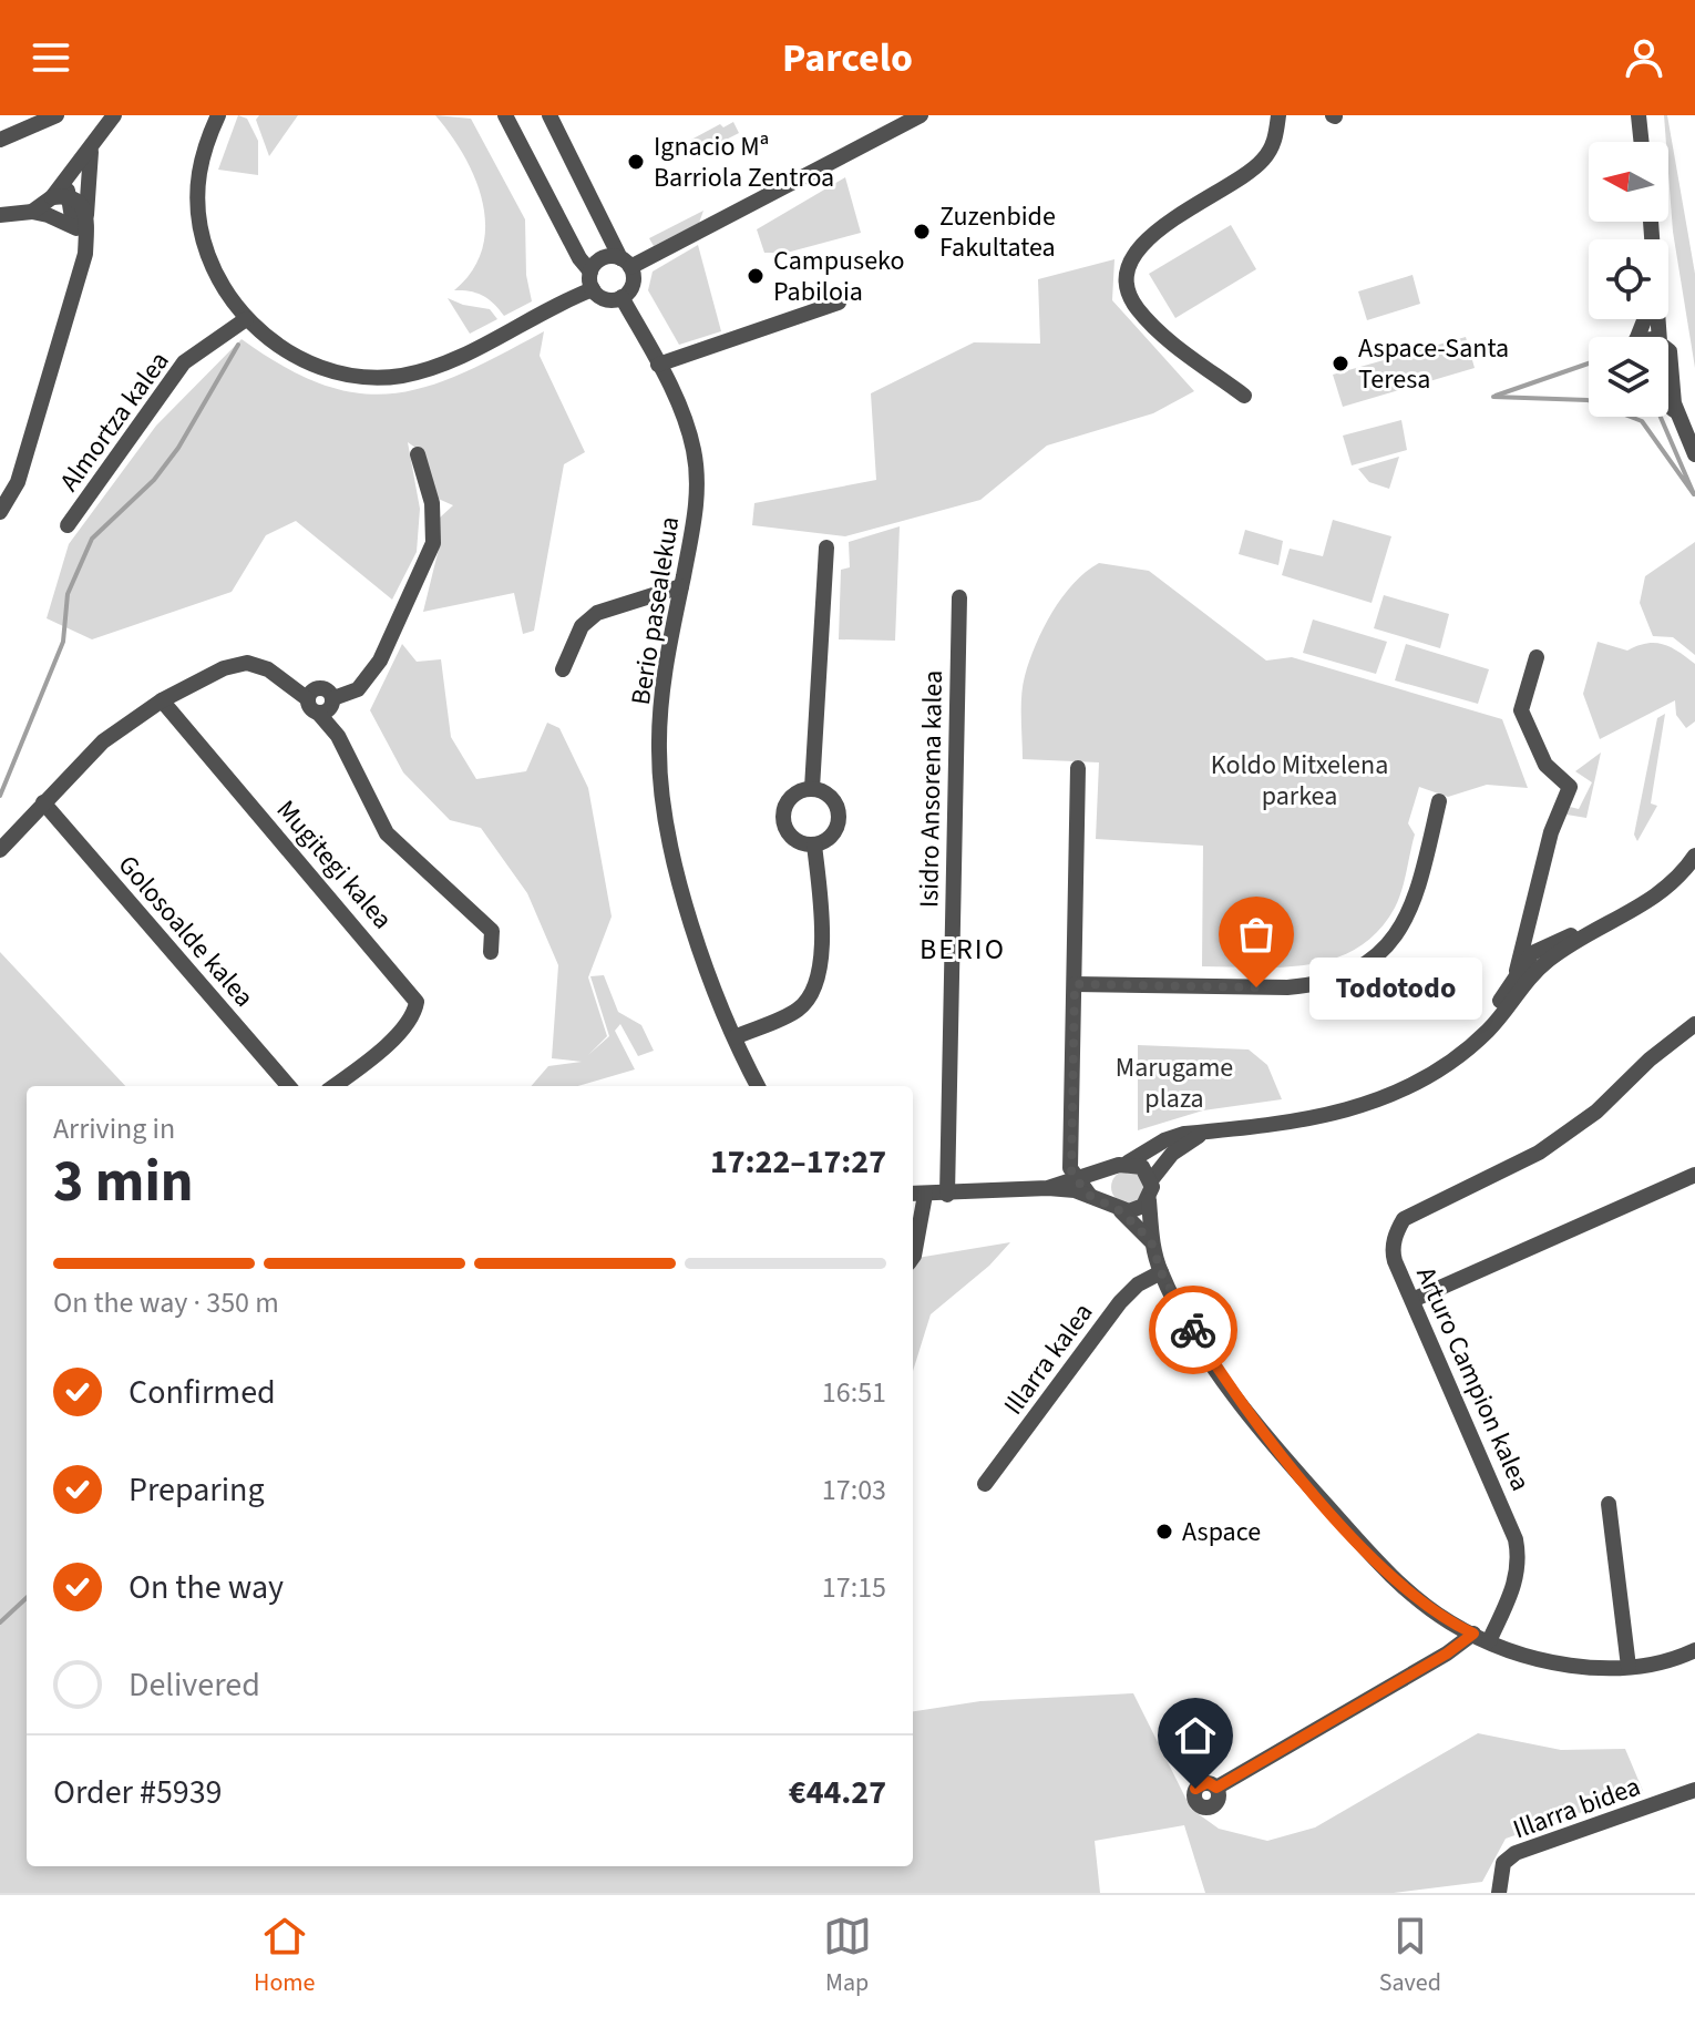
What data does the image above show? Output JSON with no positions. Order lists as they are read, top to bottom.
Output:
{
  "streets": {
    "street": [
      "Almortza kalea",
      "Berio pasealekua",
      "Isidro Ansorena kalea",
      "Mugitegi kalea",
      "Golosoalde kalea",
      "Illarra kalea",
      "Arturo Campion kalea",
      "Illarra bidea"
    ]
  },
  "districts": ["BERIO"],
  "parks": ["Koldo Mitxelena parkea", "Marugame plaza"],
  "places": [
    "Ignacio Mª Barriola Zentroa",
    "Zuzenbide Fakultatea",
    "Campuseko Pabiloia",
    "Aspace-Santa Teresa",
    "Todotodo",
    "Aspace"
  ],
  "north": "left",
  "page": {
    "header": "Parcelo",
    "bubble": "Todotodo",
    "heading": ["3 min", "Arriving in", "17:22–17:27"],
    "panel": ["Order #5939", "€44.27"],
    "bar": "On the way · 350 m",
    "list": [
      ["Confirmed", "16:51"],
      ["Preparing", "17:03"],
      ["On the way", "17:15"],
      "Delivered"
    ],
    "tabs": ["Home", "Map", "Saved"]
  }
}
